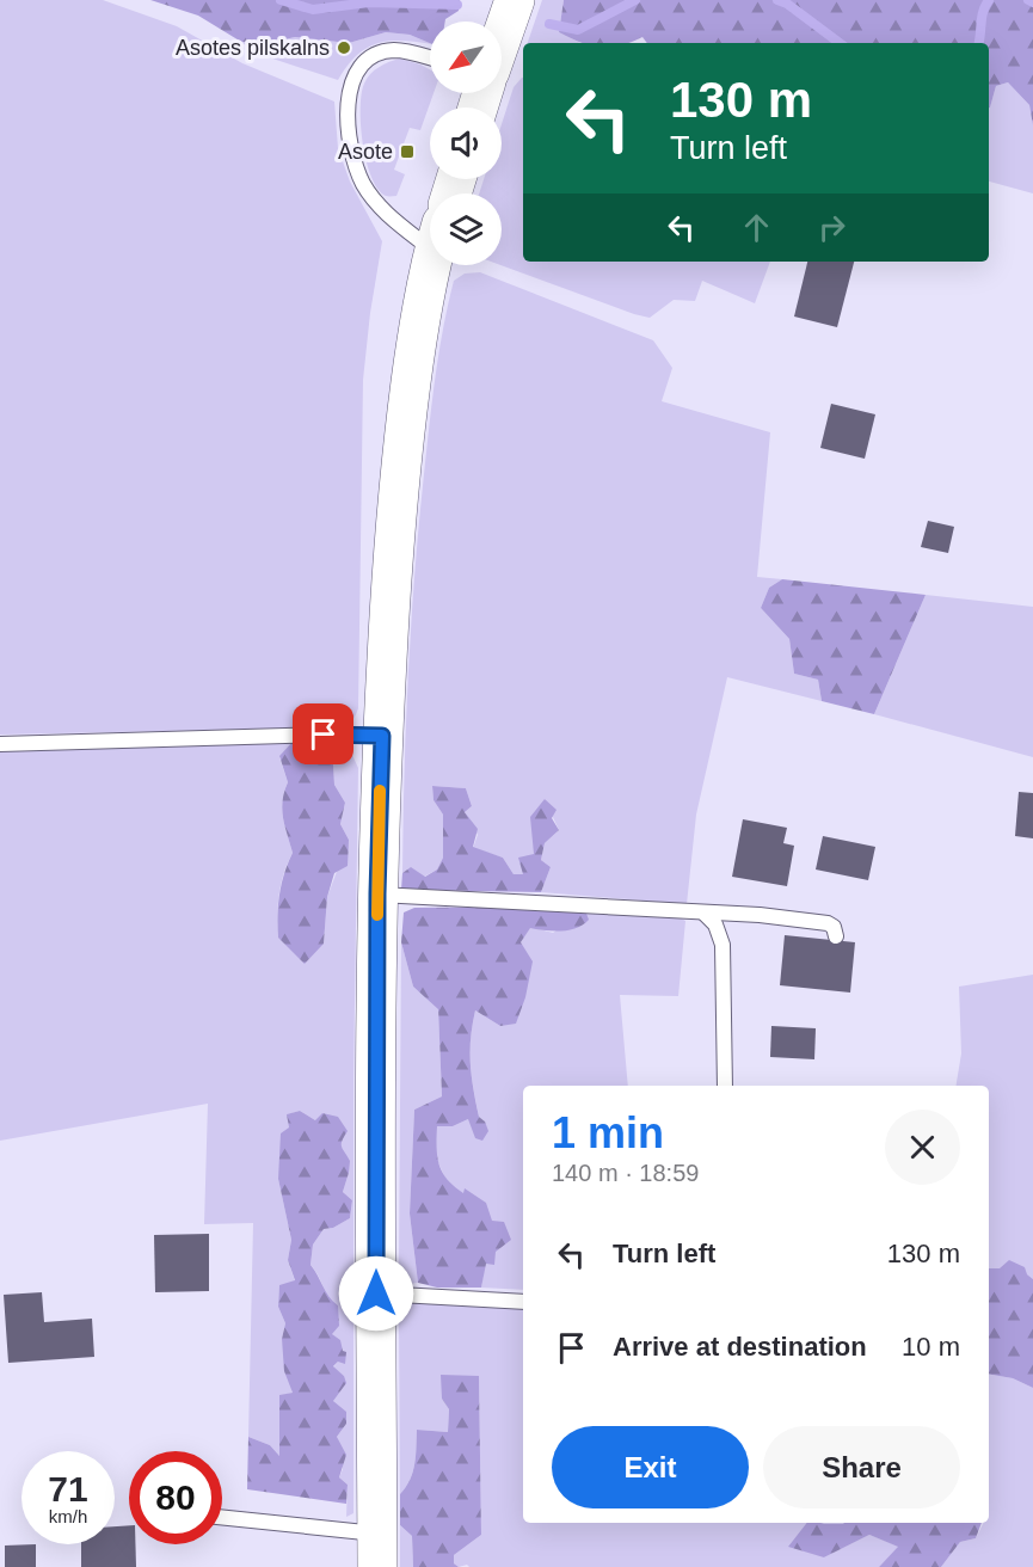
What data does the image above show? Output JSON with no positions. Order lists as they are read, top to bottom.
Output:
{
  "places": {
    "other": ["Asotes pilskalns"],
    "transit": ["Asote"]
  },
  "north": "bottom left",
  "page": {
    "turn": ["130 m", "Turn left"],
    "heading": ["1 min", "140 m · 18:59"],
    "list": [
      {
        "name": "Turn left",
        "value": "130 m"
      },
      {
        "name": "Arrive at destination",
        "value": "10 m"
      }
    ],
    "buttons": ["Exit", "Share"],
    "speed": "71 km/h",
    "limit": "80"
  }
}
